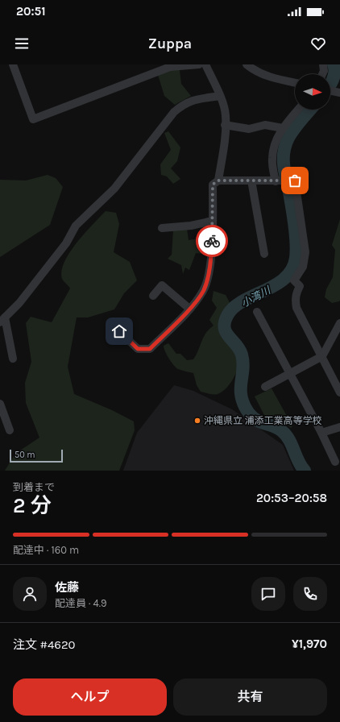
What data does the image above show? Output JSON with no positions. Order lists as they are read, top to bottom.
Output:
{
  "water": ["小湾川"],
  "places": ["沖縄県立 浦添工業高等学校"],
  "scale_bar": "50 m",
  "north": "right",
  "page": {
    "status": "20:51",
    "header": "Zuppa",
    "scale": "50 m",
    "heading": ["2 分", "到着まで", "20:53–20:58"],
    "panel": [
      "佐藤",
      "配達員 · 4.9",
      "注文 #4620",
      "¥1,970"
    ],
    "bar": "配達中 · 160 m",
    "buttons": ["ヘルプ", "共有"]
  }
}
